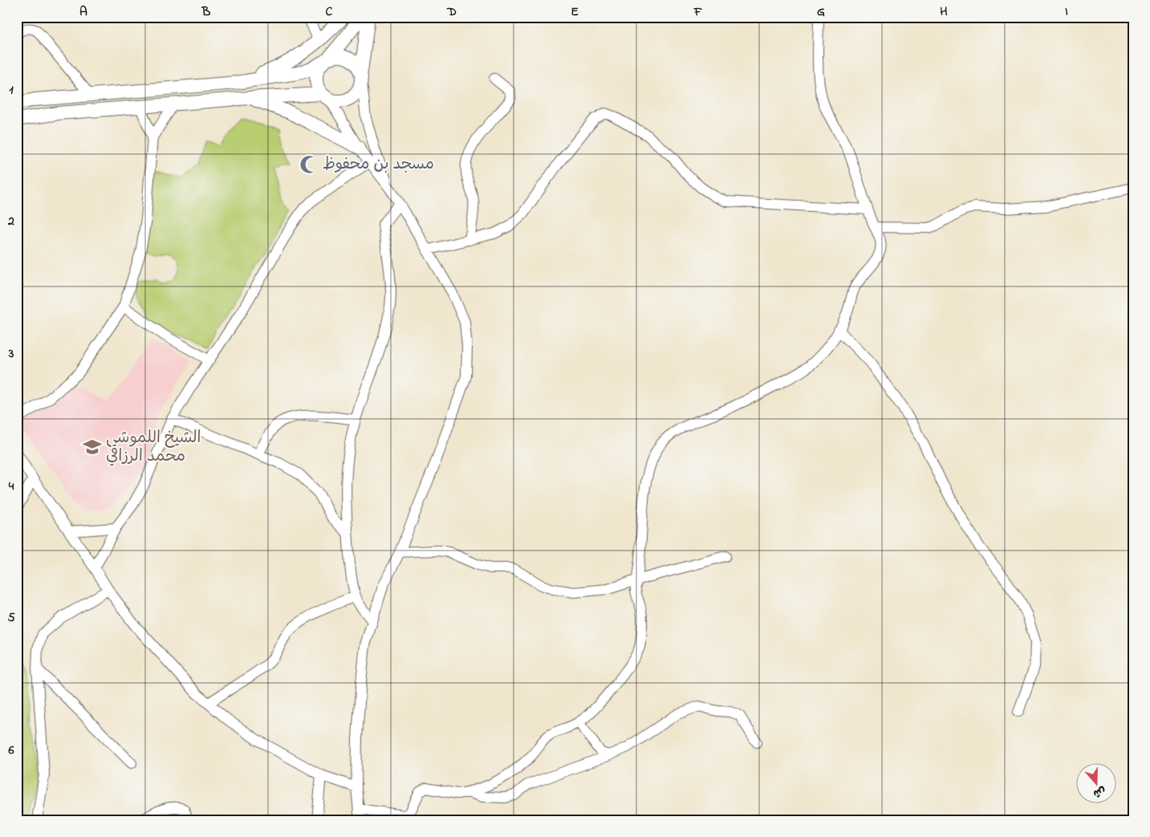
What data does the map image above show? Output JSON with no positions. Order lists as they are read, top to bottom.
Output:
{
  "places": {
    "mosque": ["مسجد بن محفوظ"],
    "school or university": ["الشيخ اللموشي محمد الرزاقي"]
  },
  "north": "bottom",
  "grid": {
    "columns": [
      "A",
      "B",
      "C",
      "D",
      "E",
      "F",
      "G",
      "H",
      "I"
    ],
    "rows": [
      "1",
      "2",
      "3",
      "4",
      "5",
      "6"
    ]
  }
}
